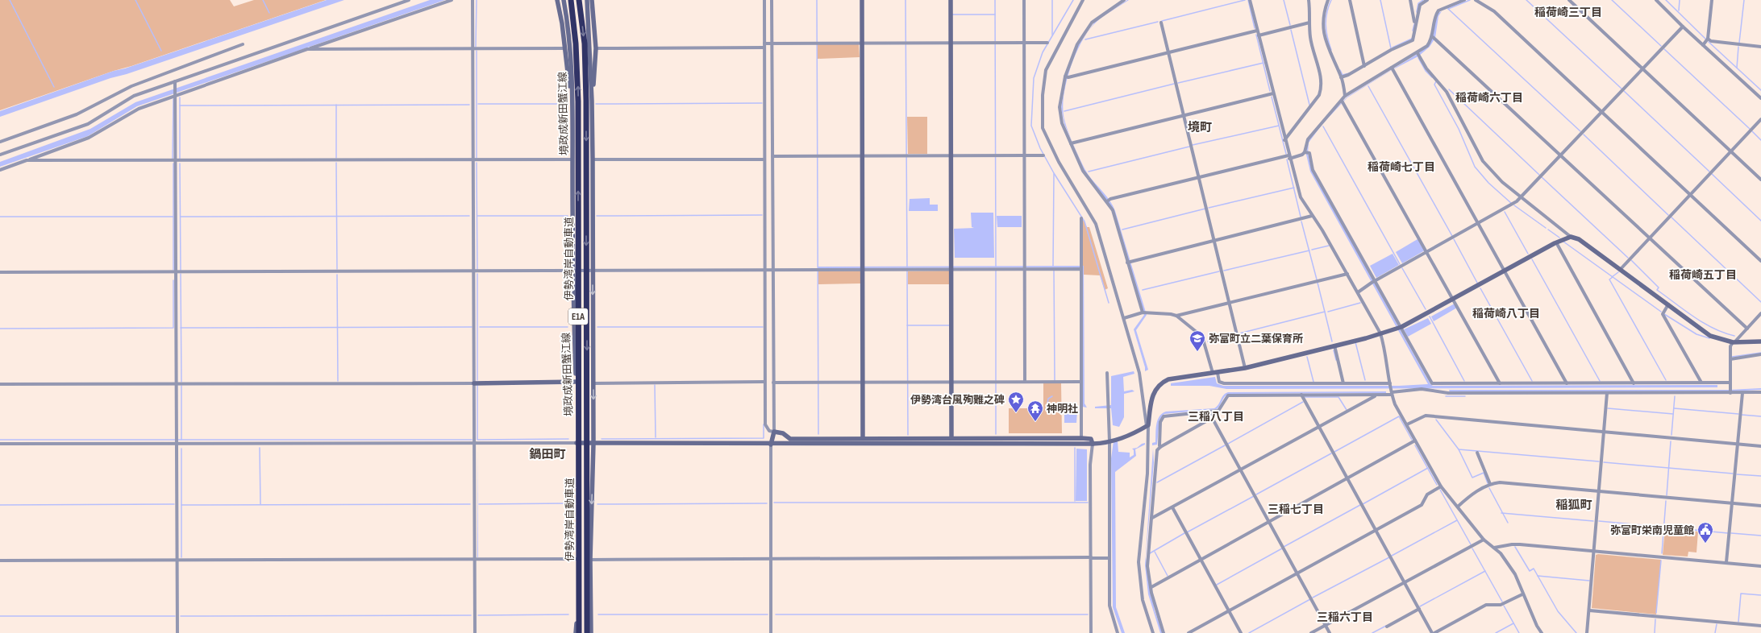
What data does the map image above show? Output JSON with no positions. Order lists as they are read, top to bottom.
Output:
{
  "streets": {
    "highway": ["伊勢湾岸自動車道", "E1A"],
    "street": ["境政成新田蟹江線"]
  },
  "districts": [
    "稲荷崎三丁目",
    "稲荷崎六丁目",
    "境町",
    "稲荷崎七丁目",
    "稲荷崎五丁目",
    "稲荷崎八丁目",
    "三稲八丁目",
    "鍋田町",
    "稲狐町",
    "三稲七丁目",
    "三稲六丁目"
  ],
  "places": {
    "school or university": ["弥富町立二葉保育所"],
    "place": ["伊勢湾台風殉難之碑"],
    "temple": ["神明社"],
    "public building": ["弥富町栄南児童館"]
  }
}
